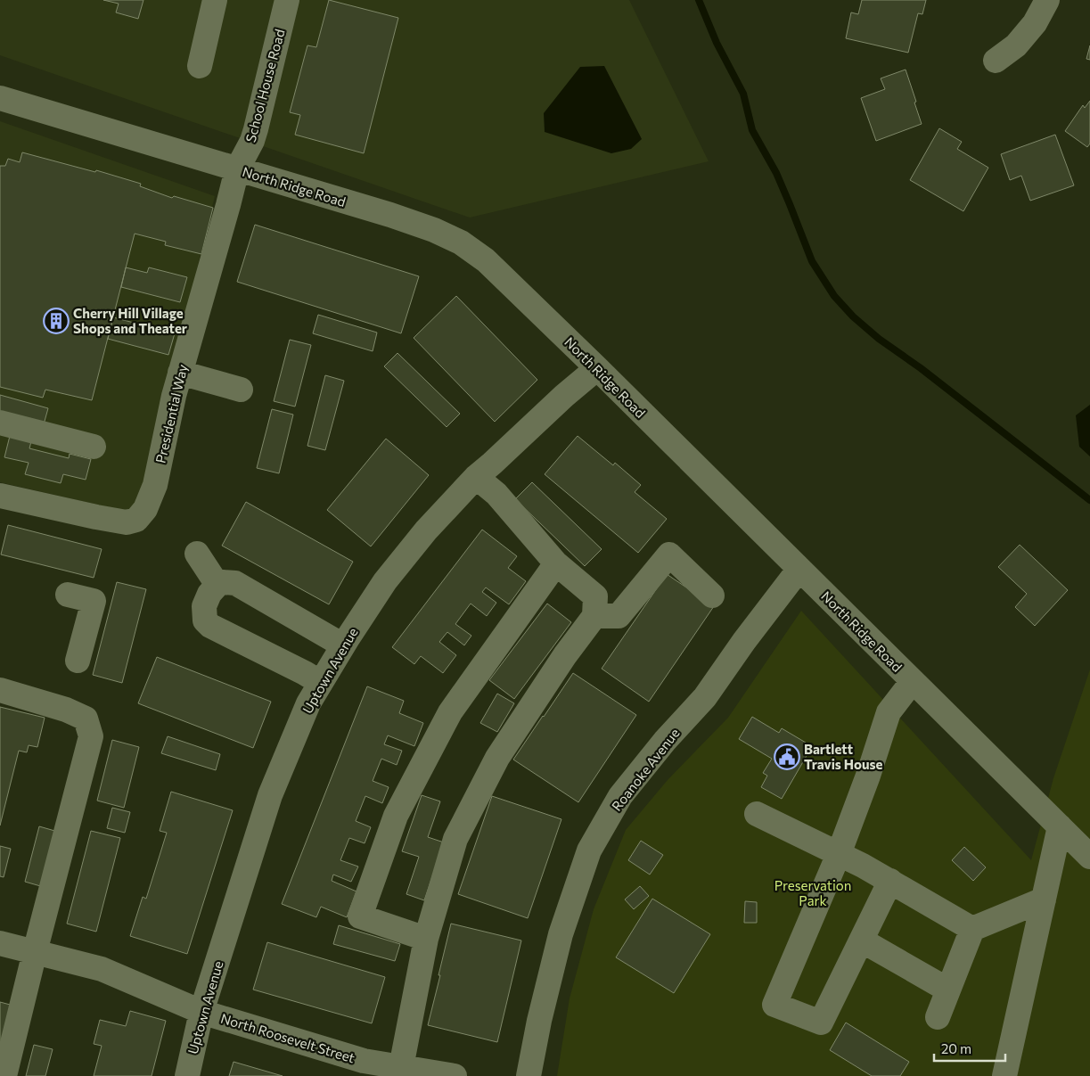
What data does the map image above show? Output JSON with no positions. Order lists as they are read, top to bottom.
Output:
{
  "streets": {
    "street": [
      "School House Road",
      "North Ridge Road",
      "Presidential Way",
      "Uptown Avenue",
      "Roanoke Avenue",
      "North Roosevelt Street"
    ]
  },
  "crossings": [
    ["School House Road", "North Ridge Road"],
    ["School House Road", "Presidential Way"],
    ["North Ridge Road", "Presidential Way"],
    ["North Ridge Road", "Uptown Avenue"],
    ["North Ridge Road", "Roanoke Avenue"],
    ["Uptown Avenue", "North Roosevelt Street"]
  ],
  "parks": ["Preservation Park"],
  "places": {
    "building": ["Cherry Hill Village Shops and Theater"],
    "public building": ["Bartlett Travis House"]
  },
  "scale_bar": "20 m"
}
